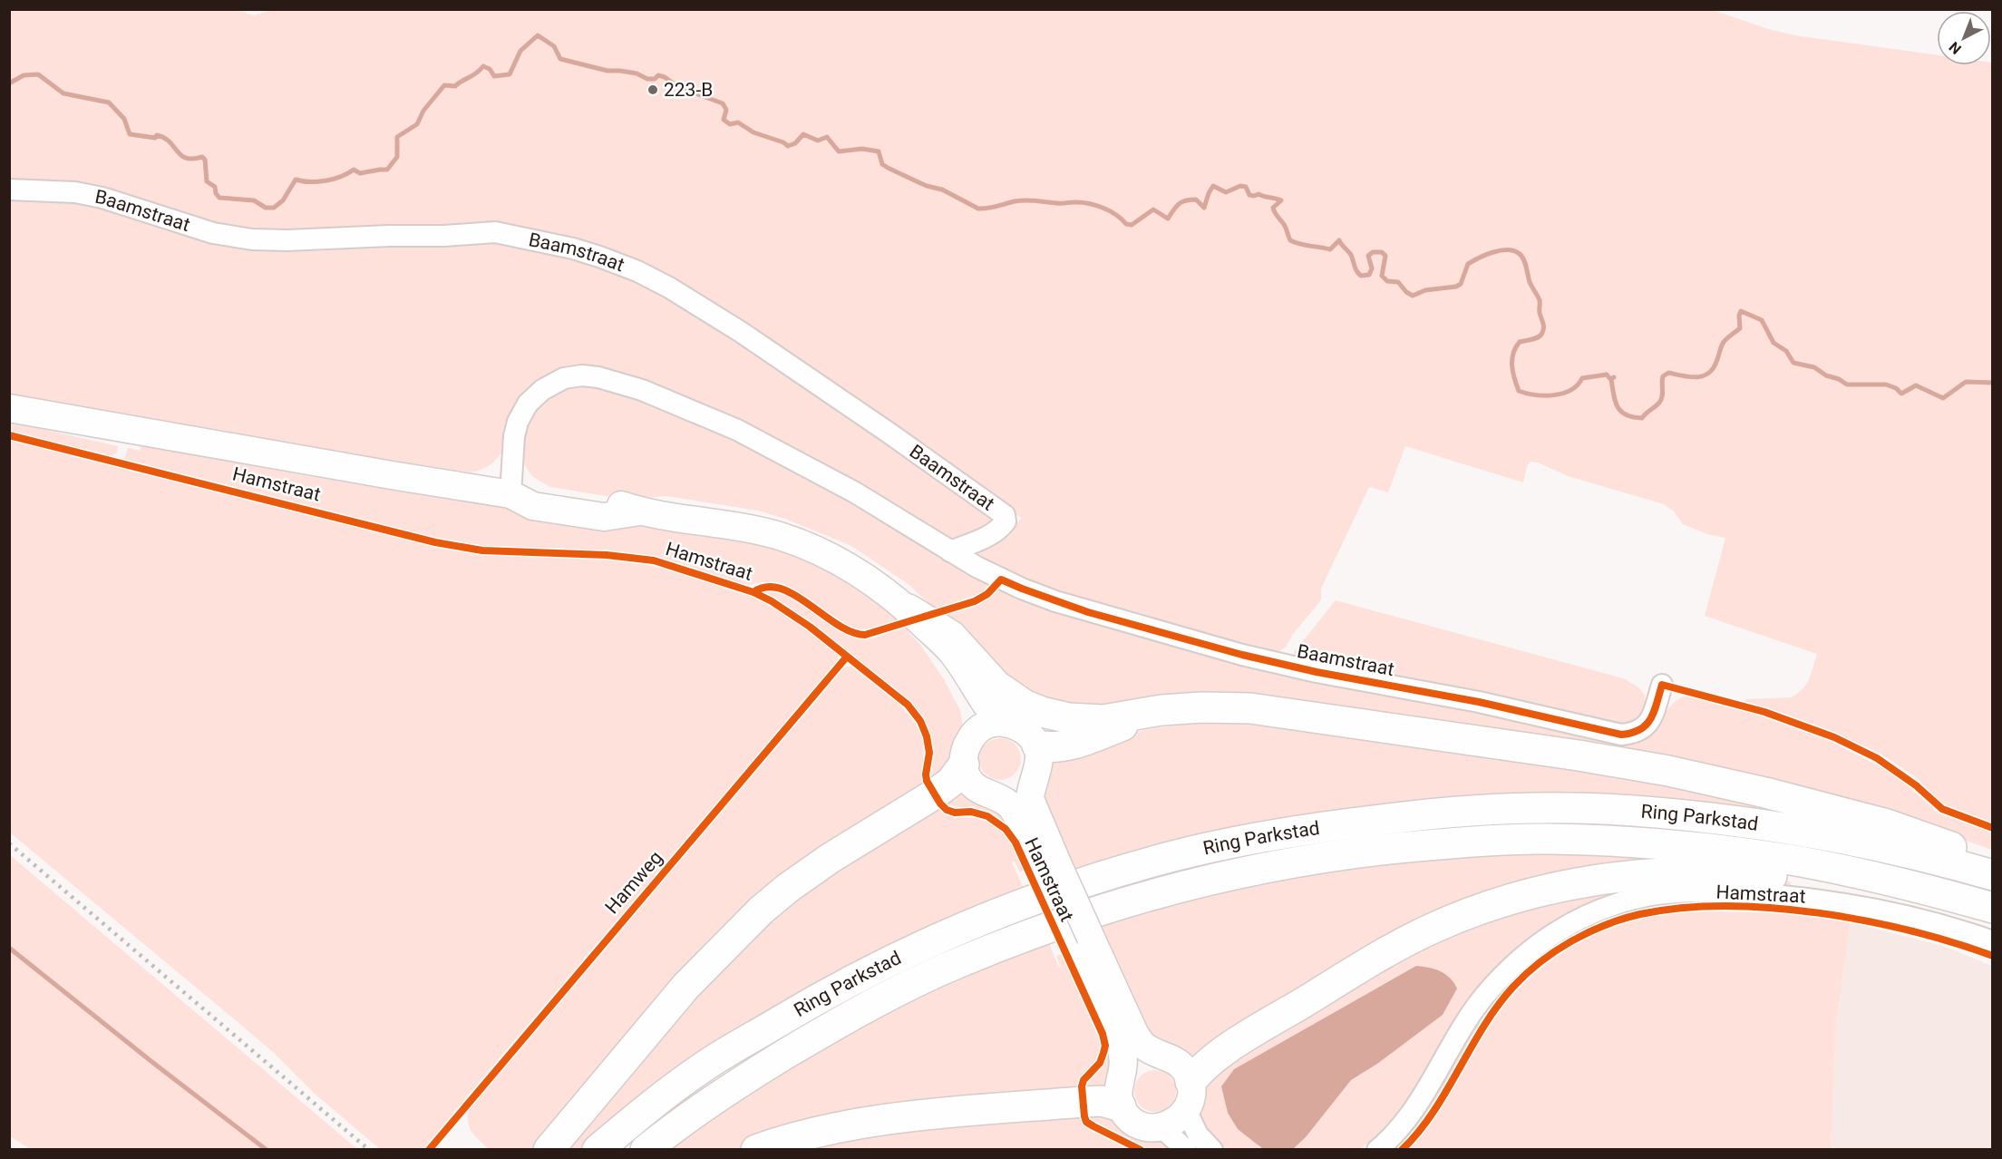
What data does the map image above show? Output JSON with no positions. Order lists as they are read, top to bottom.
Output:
{
  "streets": {
    "highway": ["Ring Parkstad"],
    "main road": ["Hamstraat"],
    "street": ["Baamstraat"],
    "cycle path": ["Hamweg"]
  },
  "crossings": [
    ["Baamstraat", "Hamstraat"]
  ],
  "places": ["223-B"],
  "north": "bottom left"
}
